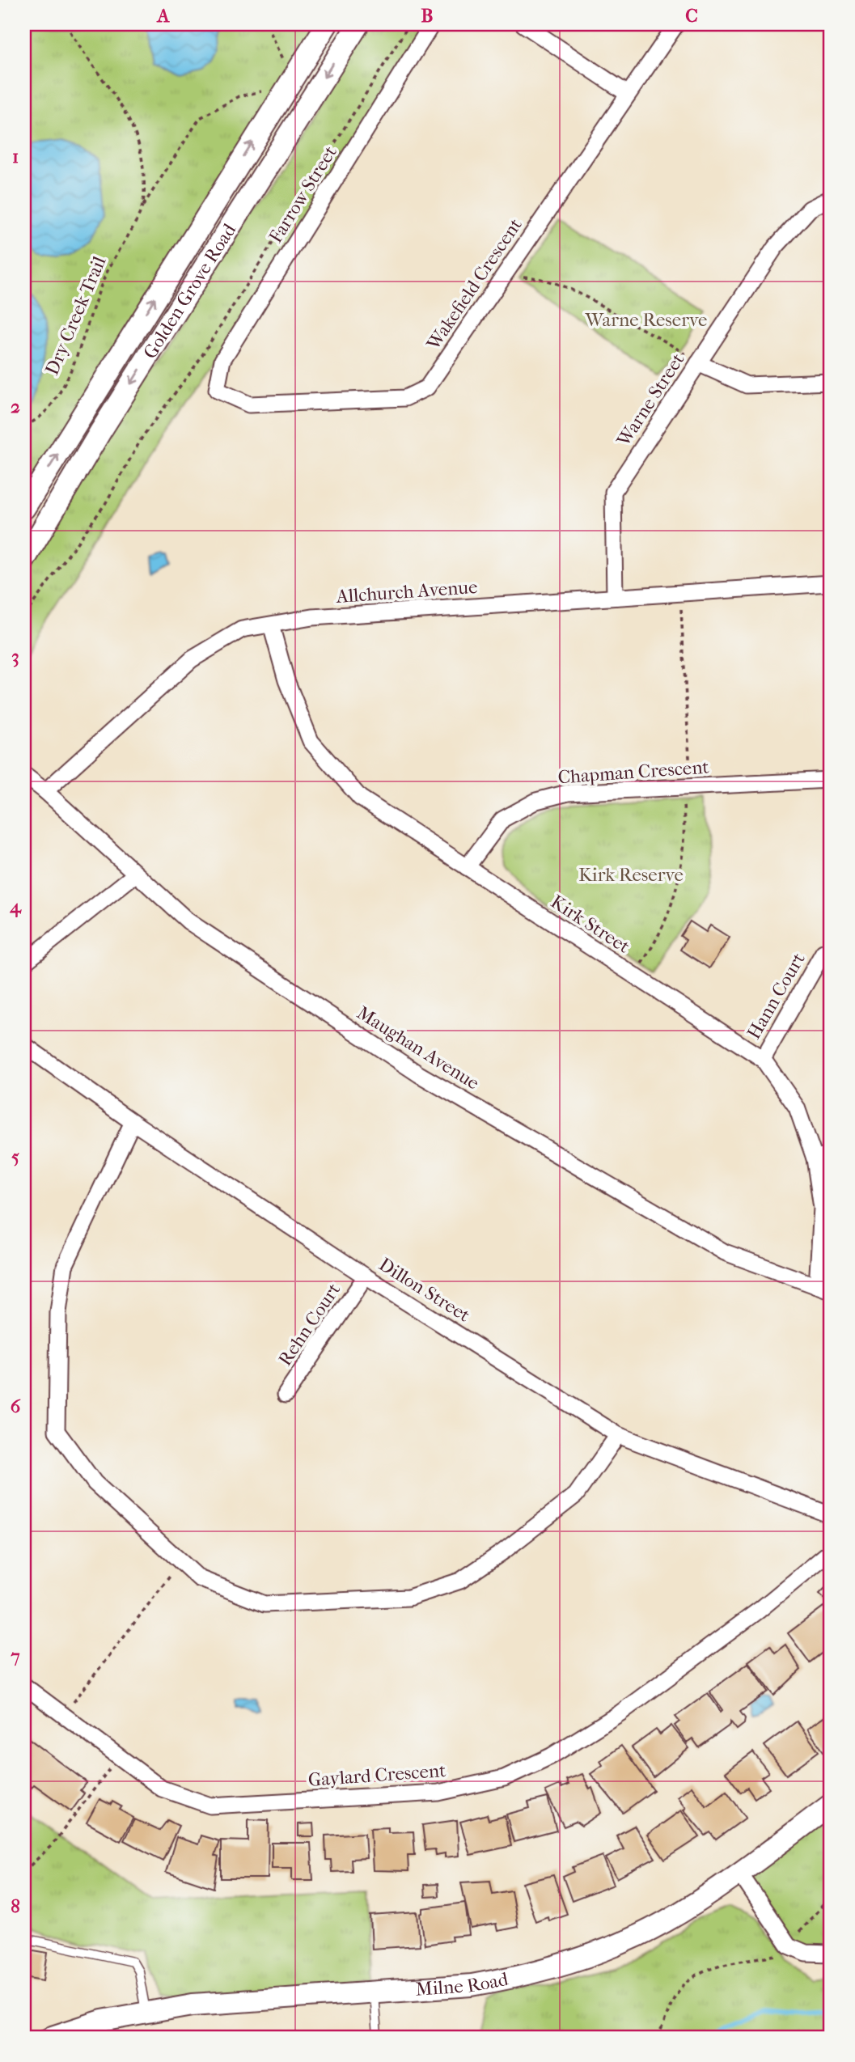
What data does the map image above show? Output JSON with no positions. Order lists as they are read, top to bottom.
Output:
{
  "streets": {
    "main road": ["Golden Grove Road", "Milne Road"],
    "street": [
      "Farrow Street",
      "Wakefield Crescent",
      "Warne Street",
      "Allchurch Avenue",
      "Chapman Crescent",
      "Kirk Street",
      "Hann Court",
      "Maughan Avenue",
      "Dillon Street",
      "Rehn Court",
      "Gaylard Crescent"
    ],
    "path": ["Dry Creek Trail"]
  },
  "crossings": [
    ["Farrow Street", "Wakefield Crescent"],
    ["Warne Street", "Allchurch Avenue"],
    ["Allchurch Avenue", "Kirk Street"],
    ["Allchurch Avenue", "Maughan Avenue"],
    ["Chapman Crescent", "Kirk Street"],
    ["Kirk Street", "Hann Court"],
    ["Kirk Street", "Maughan Avenue"],
    ["Dillon Street", "Rehn Court"]
  ],
  "parks": ["Warne Reserve", "Kirk Reserve"],
  "grid": {
    "columns": ["A", "B", "C"],
    "rows": [
      "1",
      "2",
      "3",
      "4",
      "5",
      "6",
      "7",
      "8"
    ]
  }
}
